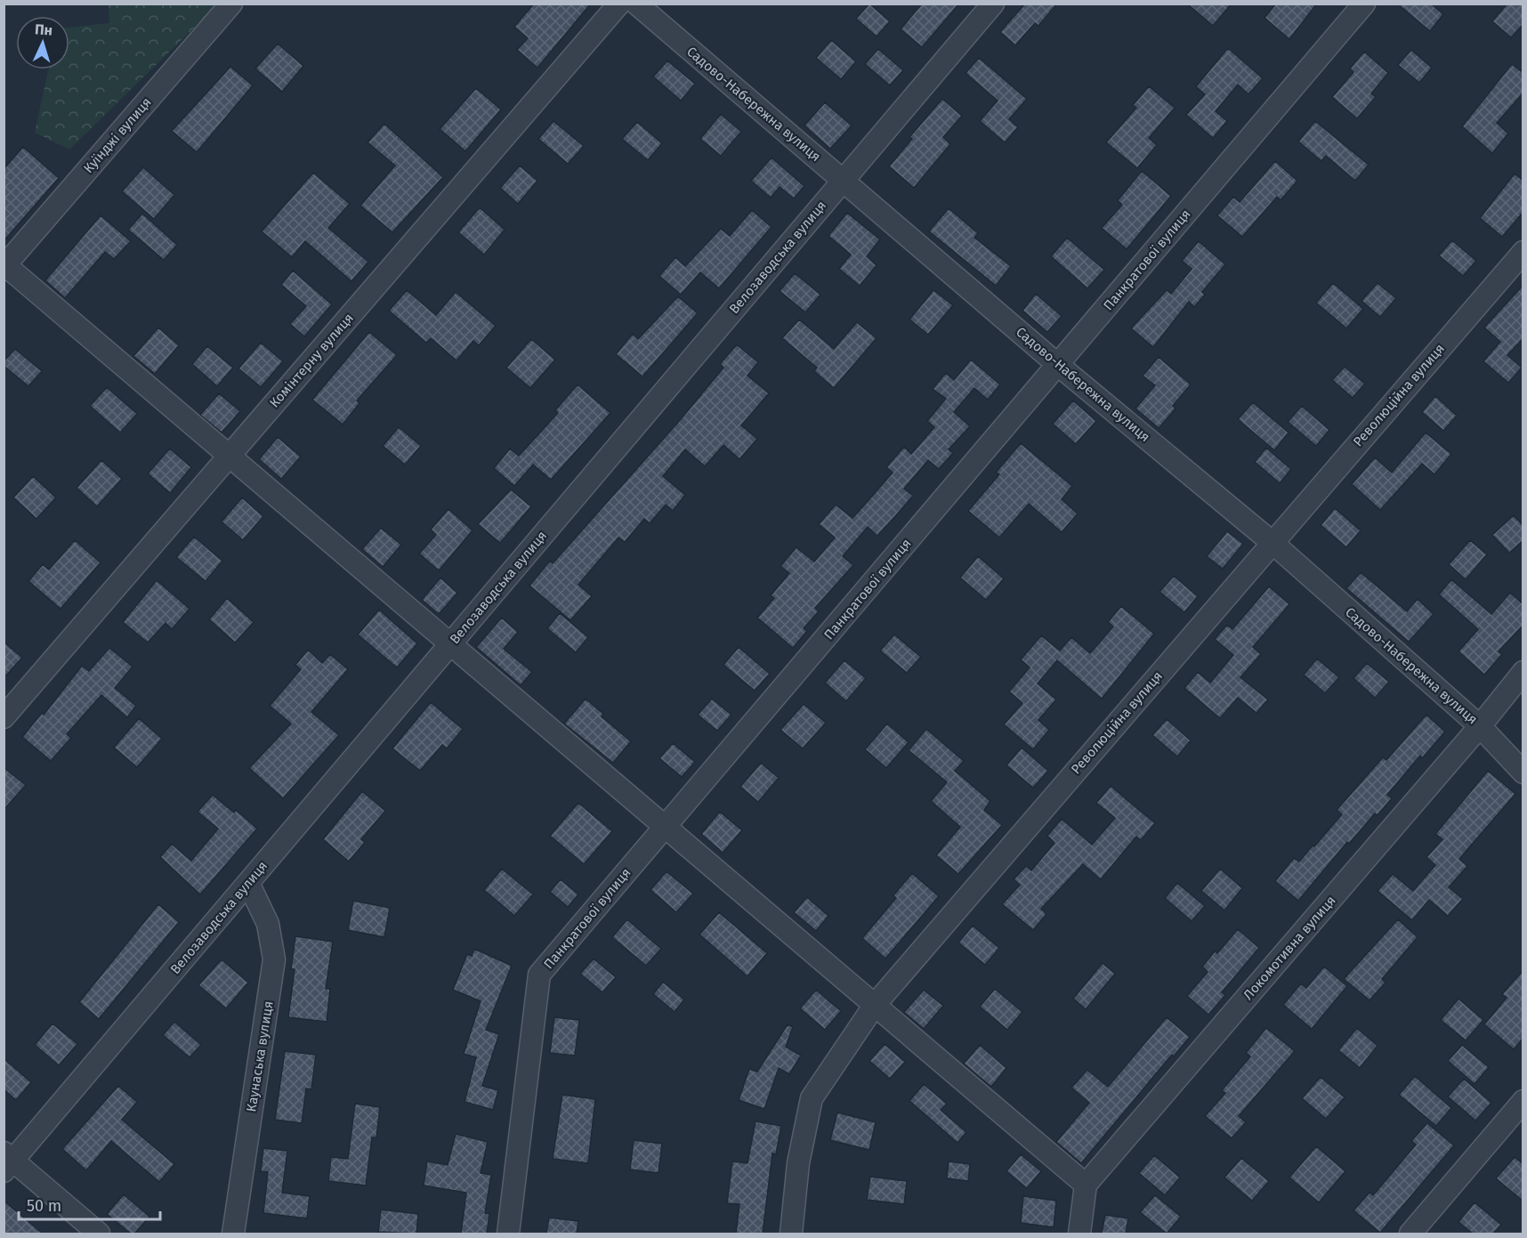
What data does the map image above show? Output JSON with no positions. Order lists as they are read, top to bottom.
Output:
{
  "streets": {
    "street": [
      "Садово-Набережна вулиця",
      "Куїнджі вулиця",
      "Велозаводська вулиця",
      "Панкратової вулиця",
      "Комінтерну вулиця",
      "Революційна вулиця",
      "Локомотивна вулиця",
      "Каунаська вулиця"
    ]
  },
  "crossings": [
    ["Садово-Набережна вулиця", "Велозаводська вулиця"],
    ["Садово-Набережна вулиця", "Панкратової вулиця"],
    ["Садово-Набережна вулиця", "Революційна вулиця"],
    ["Садово-Набережна вулиця", "Локомотивна вулиця"],
    ["Велозаводська вулиця", "Каунаська вулиця"]
  ],
  "scale_bar": "50 m",
  "north": "top"
}
